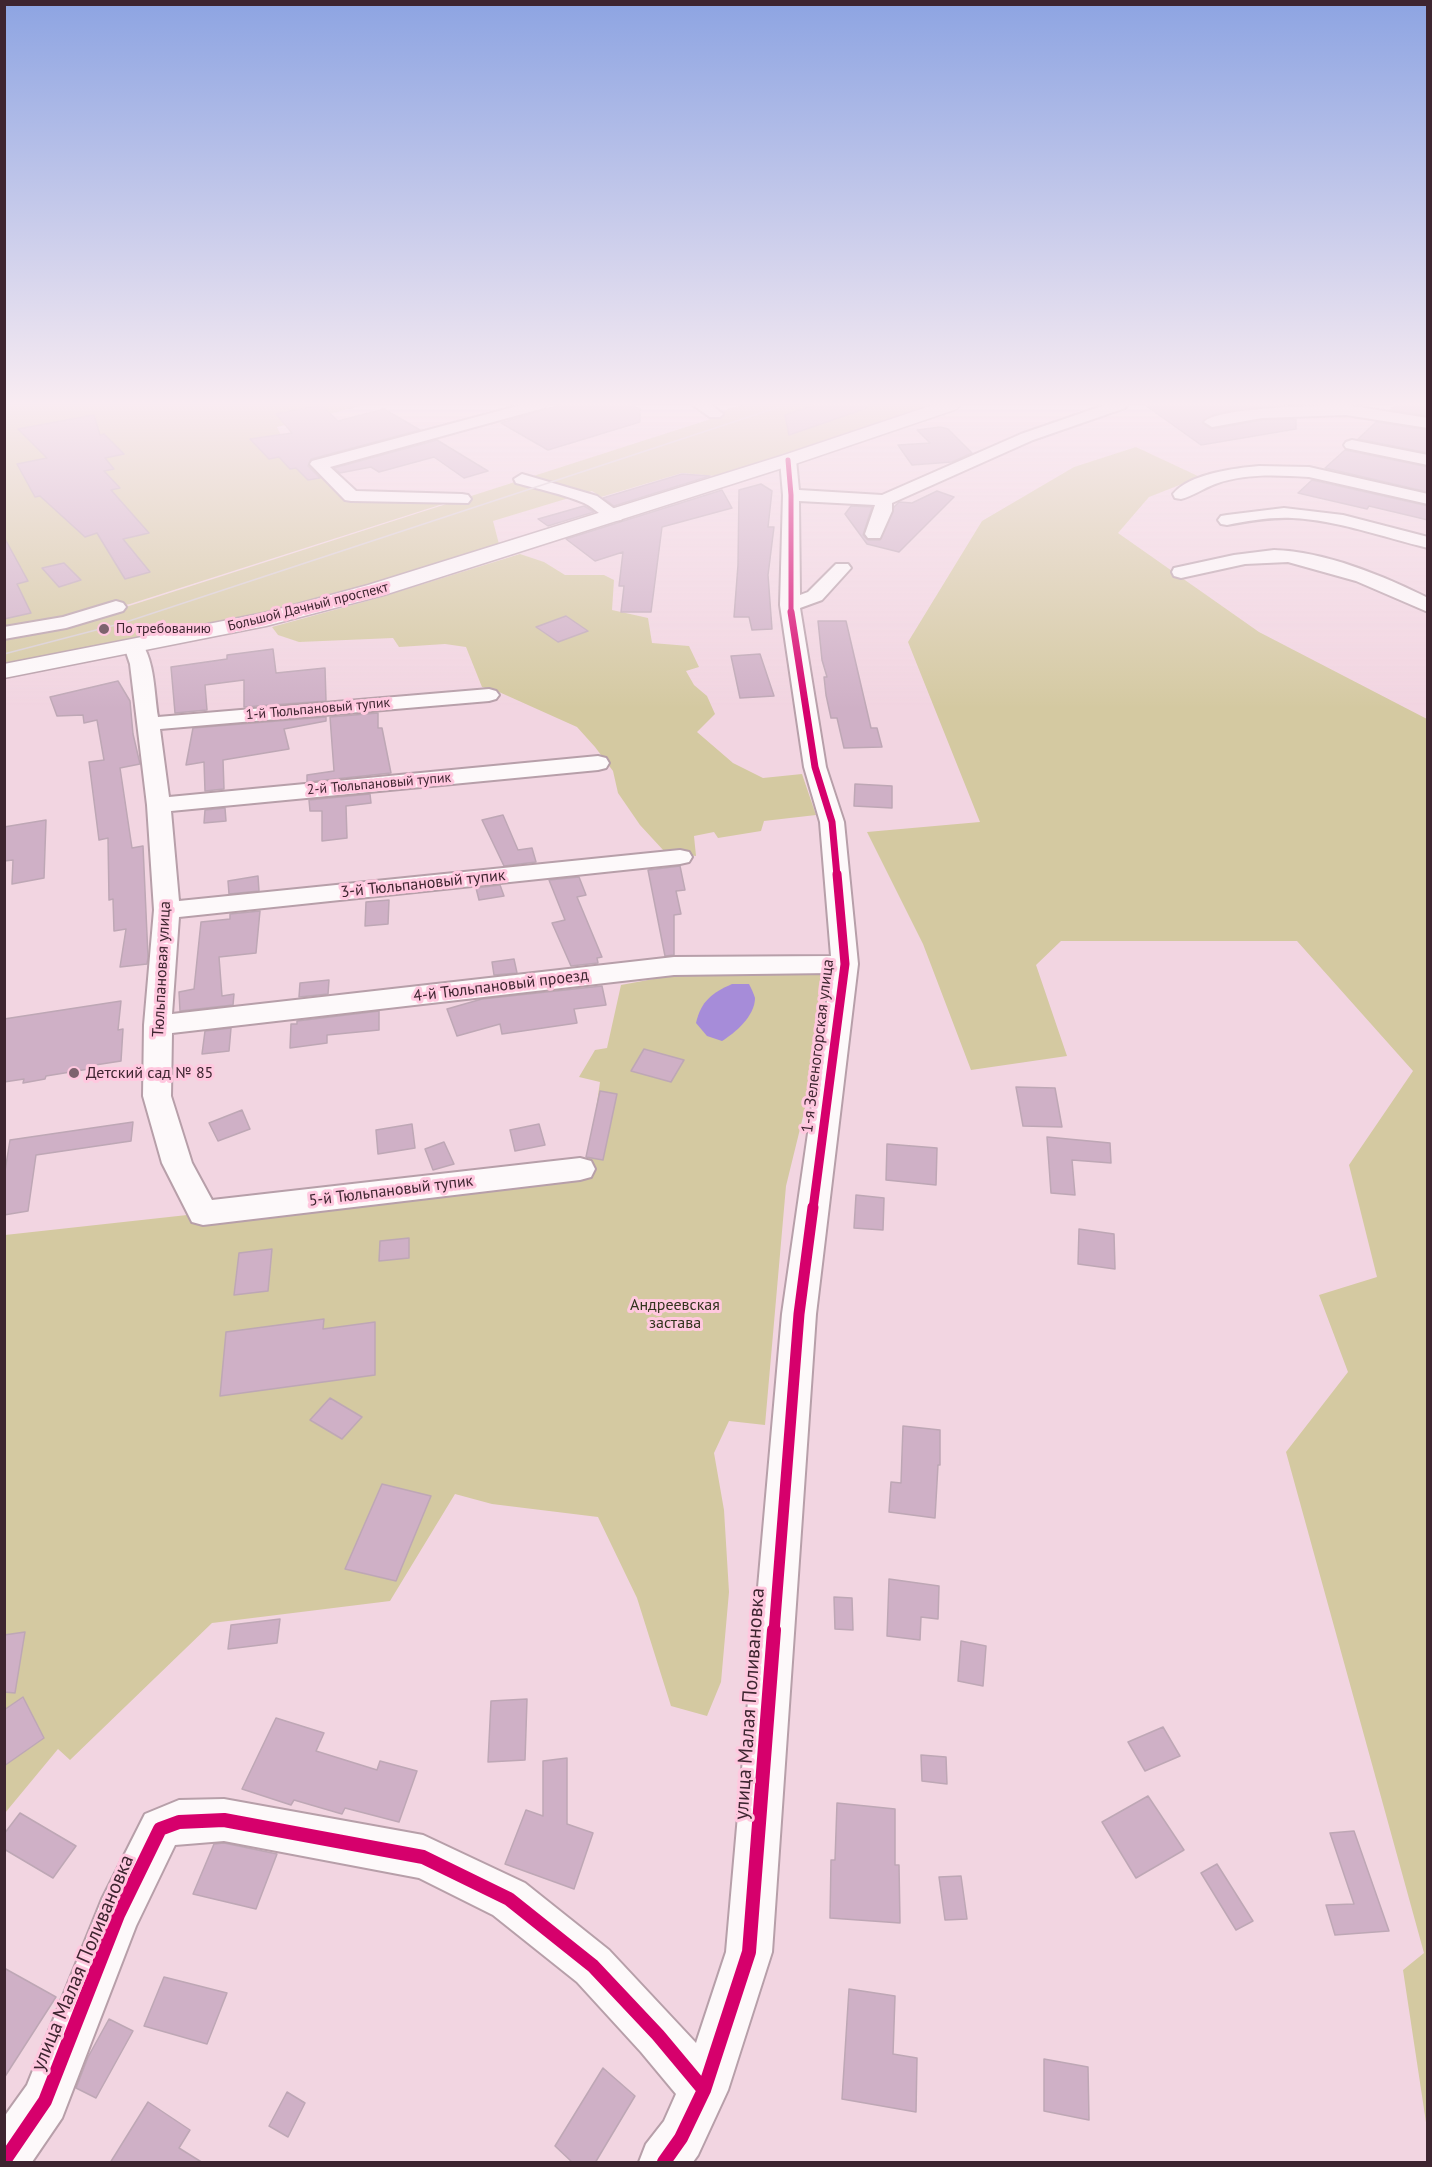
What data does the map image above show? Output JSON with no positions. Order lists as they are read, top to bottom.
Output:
{
  "streets": {
    "main road": ["Большой Дачный проспект"],
    "street": [
      "1-й Тюльпановый тупик",
      "2-й Тюльпановый тупик",
      "3-й Тюльпановый тупик",
      "Тюльпановая улица",
      "4-й Тюльпановый проезд",
      "1-я Зеленогорская улица",
      "5-й Тюльпановый тупик",
      "улица Малая Поливановка"
    ]
  },
  "crossings": [
    ["Большой Дачный проспект", "Тюльпановая улица"],
    ["1-й Тюльпановый тупик", "Тюльпановая улица"],
    ["2-й Тюльпановый тупик", "Тюльпановая улица"],
    ["3-й Тюльпановый тупик", "Тюльпановая улица"],
    ["Тюльпановая улица", "4-й Тюльпановый проезд"],
    ["Тюльпановая улица", "5-й Тюльпановый тупик"],
    ["4-й Тюльпановый проезд", "1-я Зеленогорская улица"],
    ["1-я Зеленогорская улица", "улица Малая Поливановка"]
  ],
  "parks": ["Андреевская застава"],
  "places": ["По требованию", "Детский сад № 85"]
}
